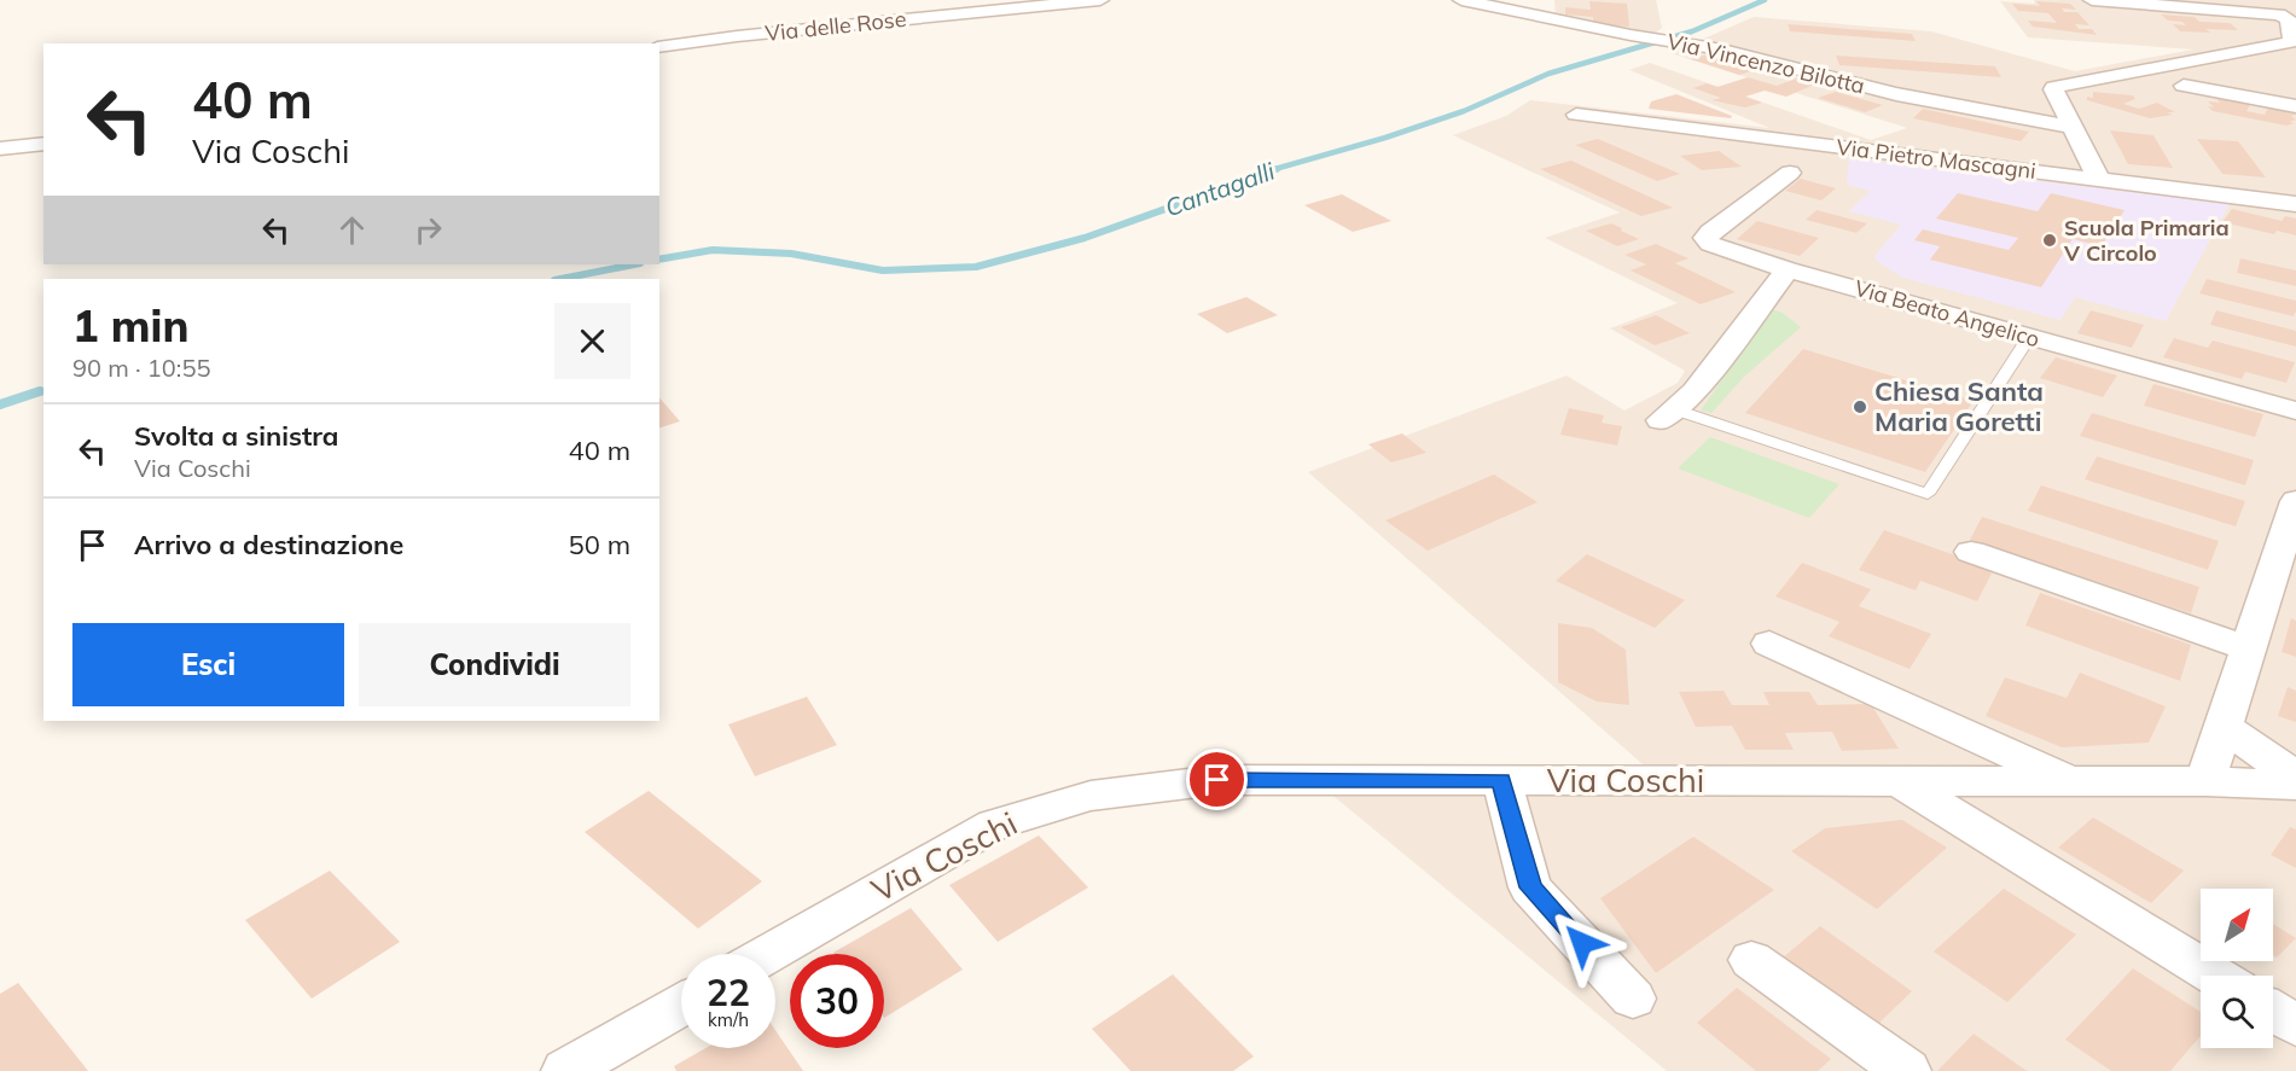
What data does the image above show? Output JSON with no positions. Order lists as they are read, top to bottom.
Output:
{
  "streets": {
    "street": [
      "Via delle Rose",
      "Via Vincenzo Bilotta",
      "Via Pietro Mascagni",
      "Via Beato Angelico",
      "Via Coschi"
    ]
  },
  "water": ["Cantagalli"],
  "places": ["Scuola Primaria V Circolo", "Chiesa Santa Maria Goretti"],
  "north": "top right",
  "page": {
    "turn": ["40 m", "Via Coschi"],
    "heading": ["1 min", "90 m · 10:55"],
    "list": [
      {
        "name": "Svolta a sinistra",
        "note": "Via Coschi",
        "value": "40 m"
      },
      {
        "name": "Arrivo a destinazione",
        "value": "50 m"
      }
    ],
    "buttons": ["Esci", "Condividi"],
    "speed": "22 km/h",
    "limit": "30"
  }
}
